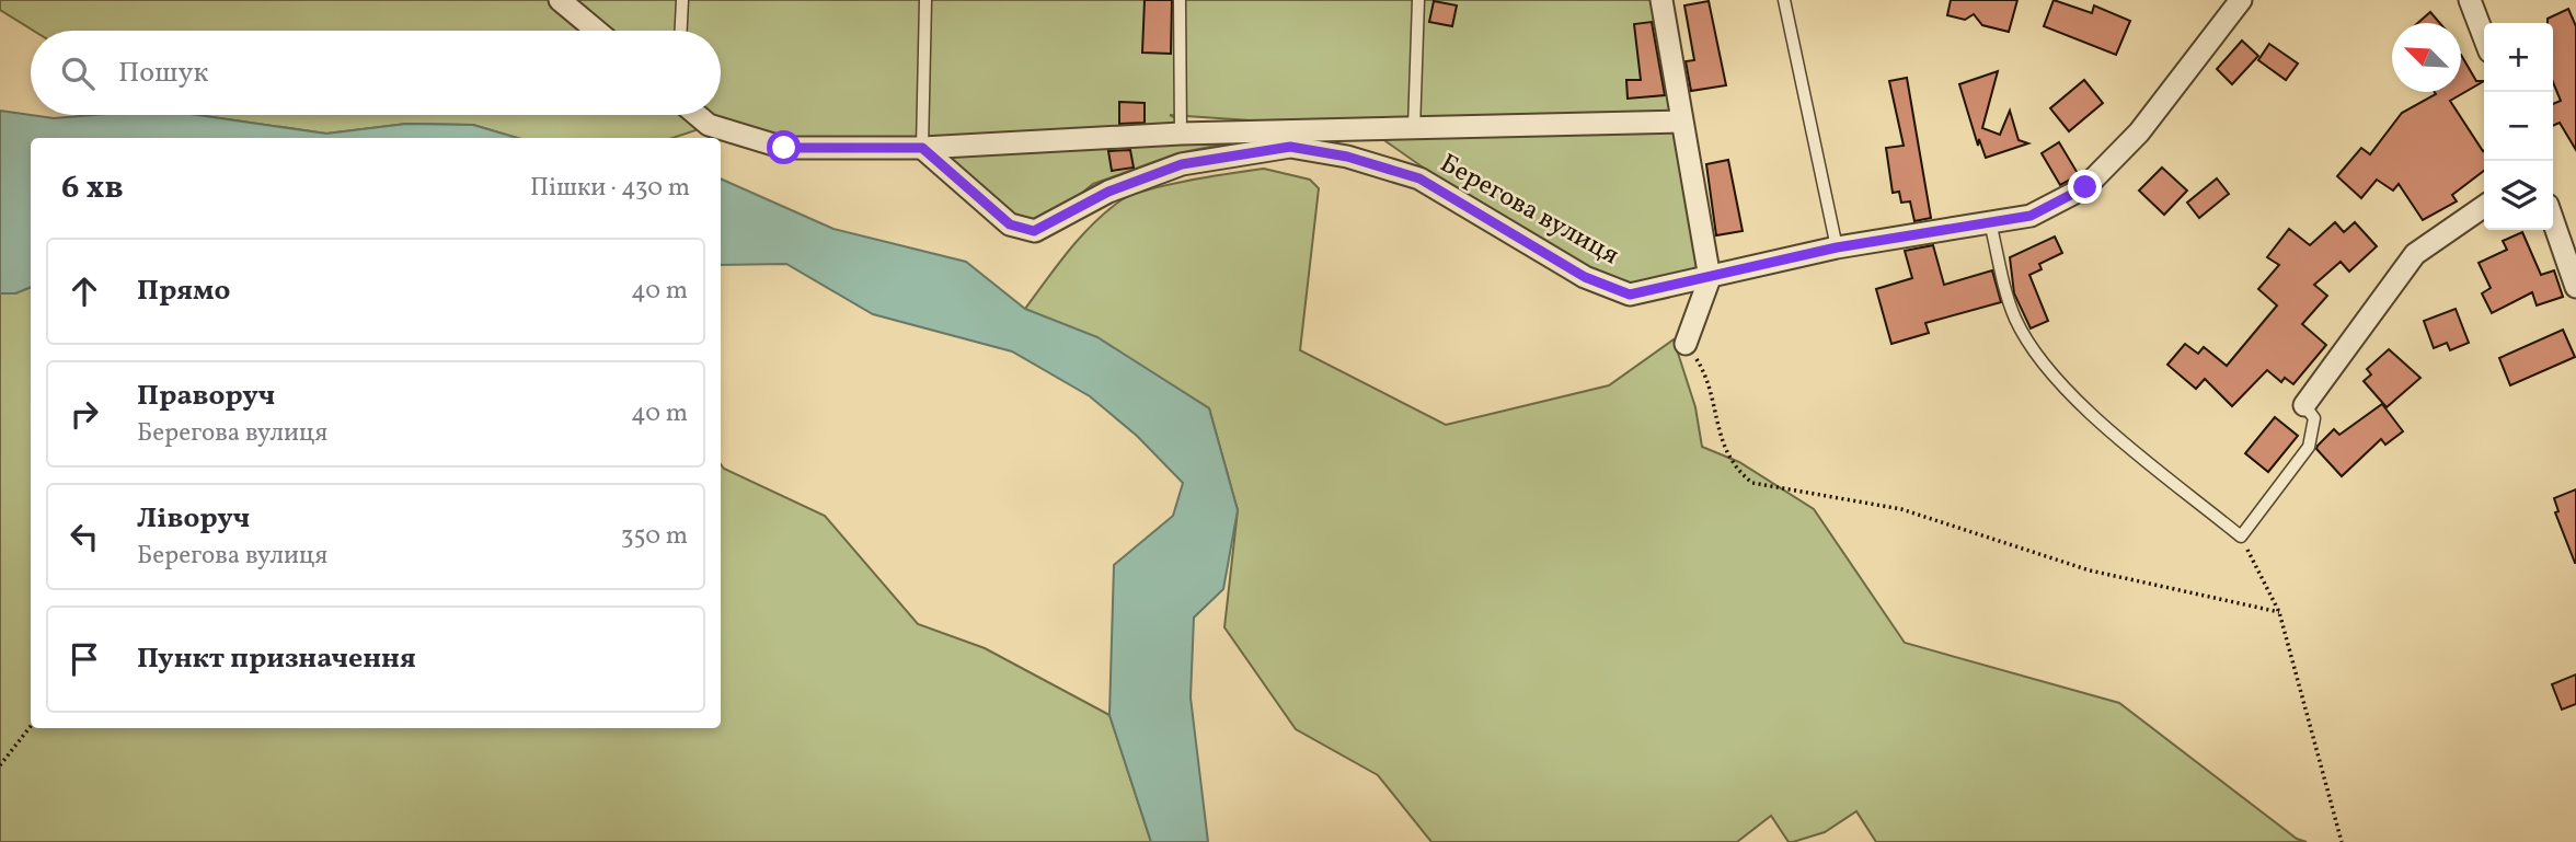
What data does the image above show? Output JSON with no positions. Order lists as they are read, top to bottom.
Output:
{
  "streets": {
    "street": ["Берегова вулиця"]
  },
  "north": "top left",
  "page": {
    "map_buttons": ["+", "−"],
    "search": "Пошук",
    "heading": ["6 хв", "Пішки · 430 m"],
    "list": [
      ["Прямо", "40 m"],
      ["Праворуч", "Берегова вулиця", "40 m"],
      ["Ліворуч", "Берегова вулиця", "350 m"],
      "Пункт призначення"
    ]
  }
}
